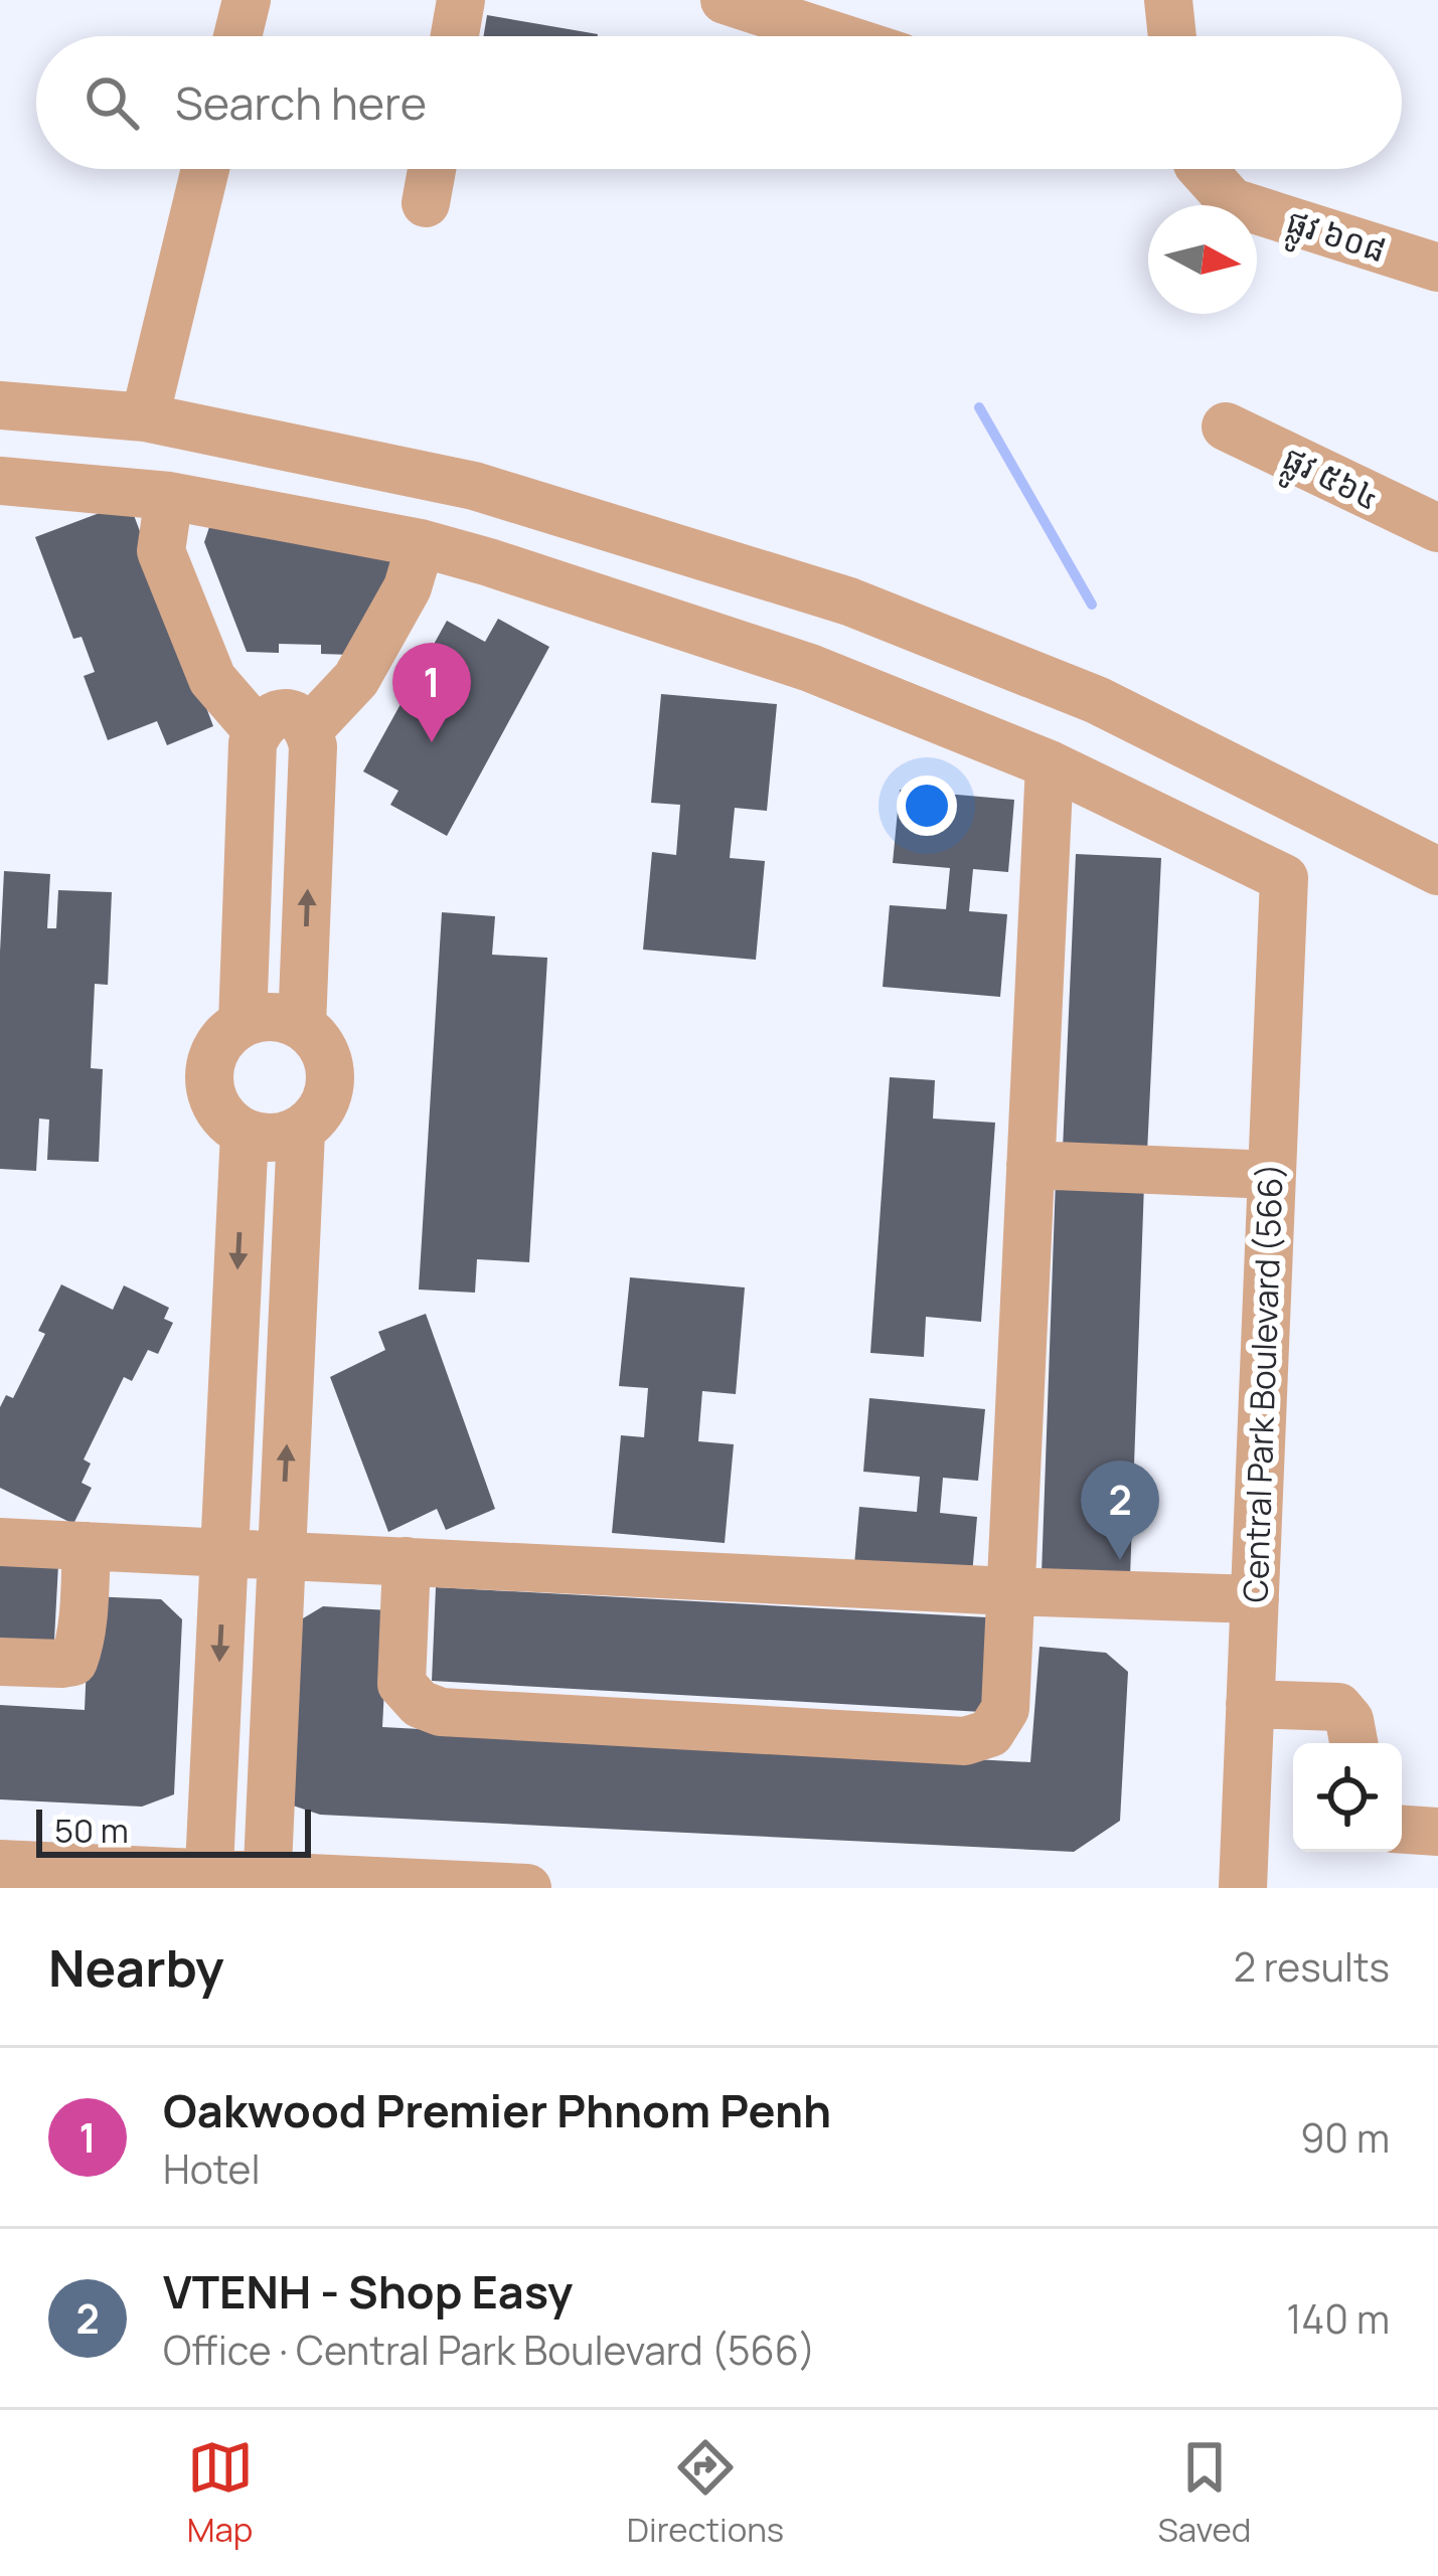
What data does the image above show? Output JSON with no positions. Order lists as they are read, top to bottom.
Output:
{
  "streets": {
    "street": ["ផ្លូវ ៦០៨", "ផ្លូវ ៥៦៤", "Central Park Boulevard (566)"]
  },
  "scale_bar": "50 m",
  "north": "right",
  "page": {
    "search": "Search here",
    "pins": ["1", "2"],
    "scale": "50 m",
    "heading": ["Nearby", "2 results"],
    "list": [
      {
        "mark": "1",
        "name": "Oakwood Premier Phnom Penh",
        "note": "Hotel",
        "value": "90 m"
      },
      {
        "mark": "2",
        "name": "VTENH - Shop Easy",
        "note": "Office · Central Park Boulevard (566)",
        "value": "140 m"
      }
    ],
    "nav": ["Map", "Directions", "Saved"]
  }
}
